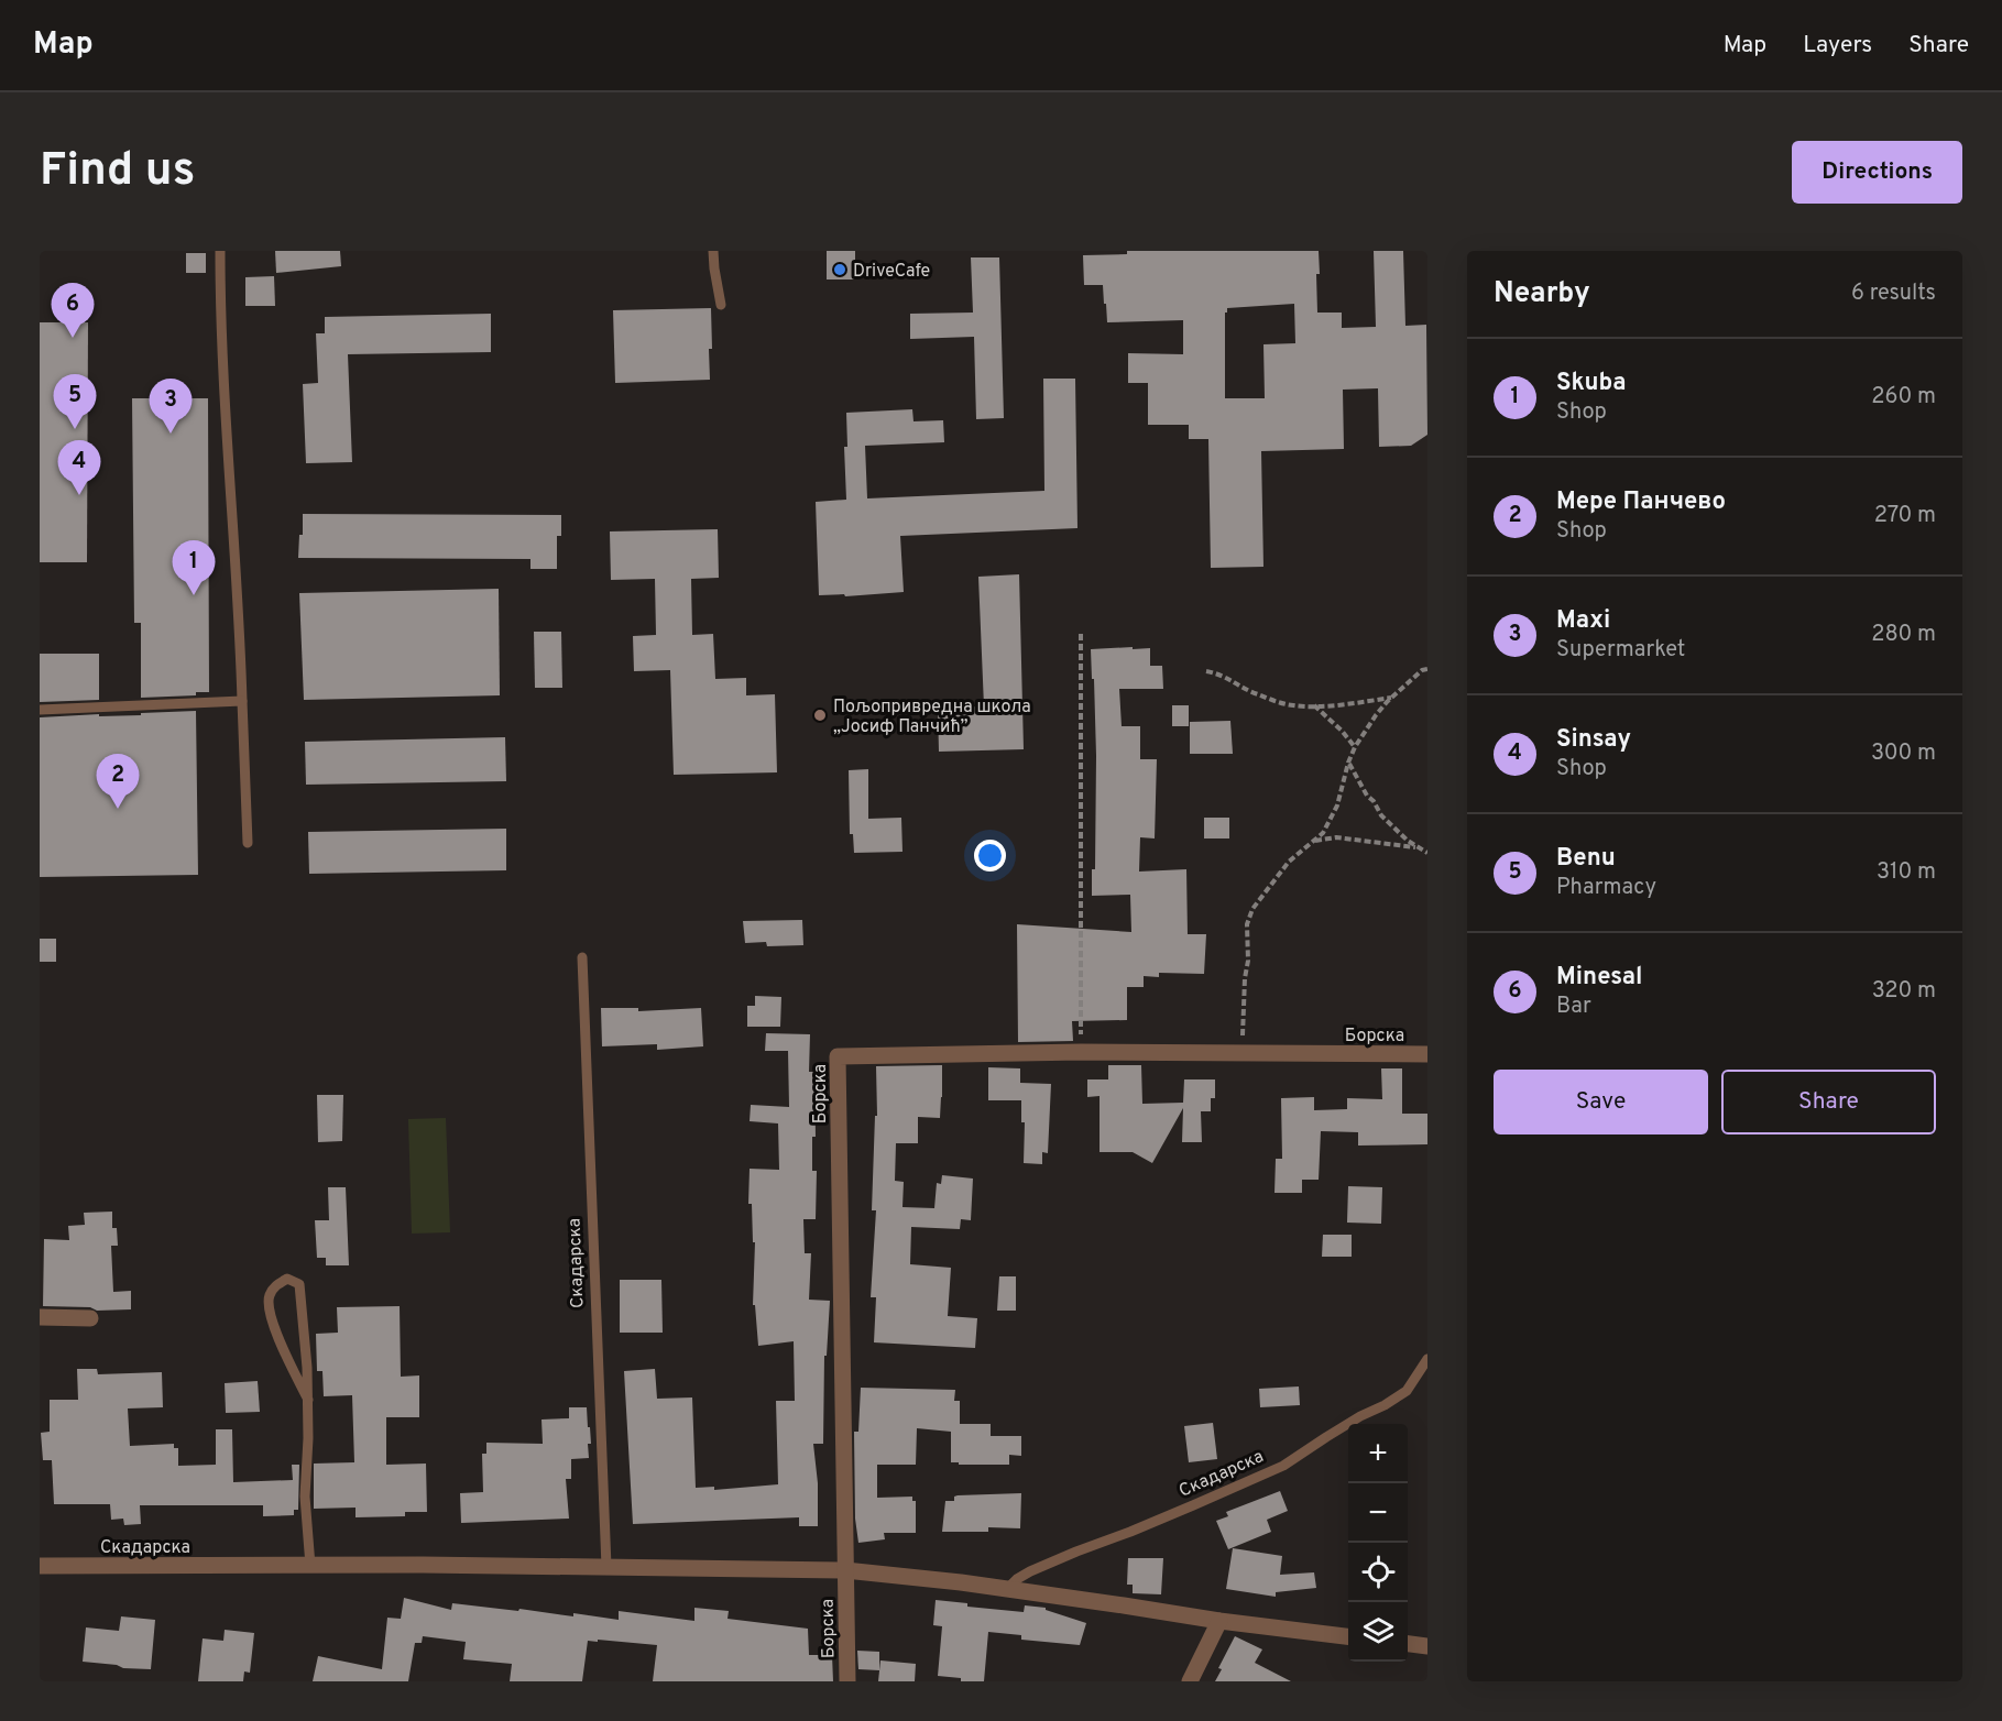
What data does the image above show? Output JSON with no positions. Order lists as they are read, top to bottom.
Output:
{
  "streets": {
    "street": ["Борска", "Скадарска"]
  },
  "crossings": [
    ["Борска", "Скадарска"]
  ],
  "places": ["DriveCafe", "Пољопривредна школа „Јосиф Панчић”"],
  "page": {
    "header": "Map",
    "nav": ["Map", "Layers", "Share"],
    "buttons": [
      "Directions",
      ["Save", "Share"]
    ],
    "title": "Find us",
    "heading": ["Nearby", "6 results"],
    "pins": [
      "6",
      "5",
      "3",
      "4",
      "1",
      "2"
    ],
    "list": [
      {
        "mark": "1",
        "name": "Skuba",
        "note": "Shop",
        "value": "260 m"
      },
      {
        "mark": "2",
        "name": "Мере Панчево",
        "note": "Shop",
        "value": "270 m"
      },
      {
        "mark": "3",
        "name": "Maxi",
        "note": "Supermarket",
        "value": "280 m"
      },
      {
        "mark": "4",
        "name": "Sinsay",
        "note": "Shop",
        "value": "300 m"
      },
      {
        "mark": "5",
        "name": "Benu",
        "note": "Pharmacy",
        "value": "310 m"
      },
      {
        "mark": "6",
        "name": "Minesal",
        "note": "Bar",
        "value": "320 m"
      }
    ],
    "map_buttons": ["+", "−"]
  }
}
